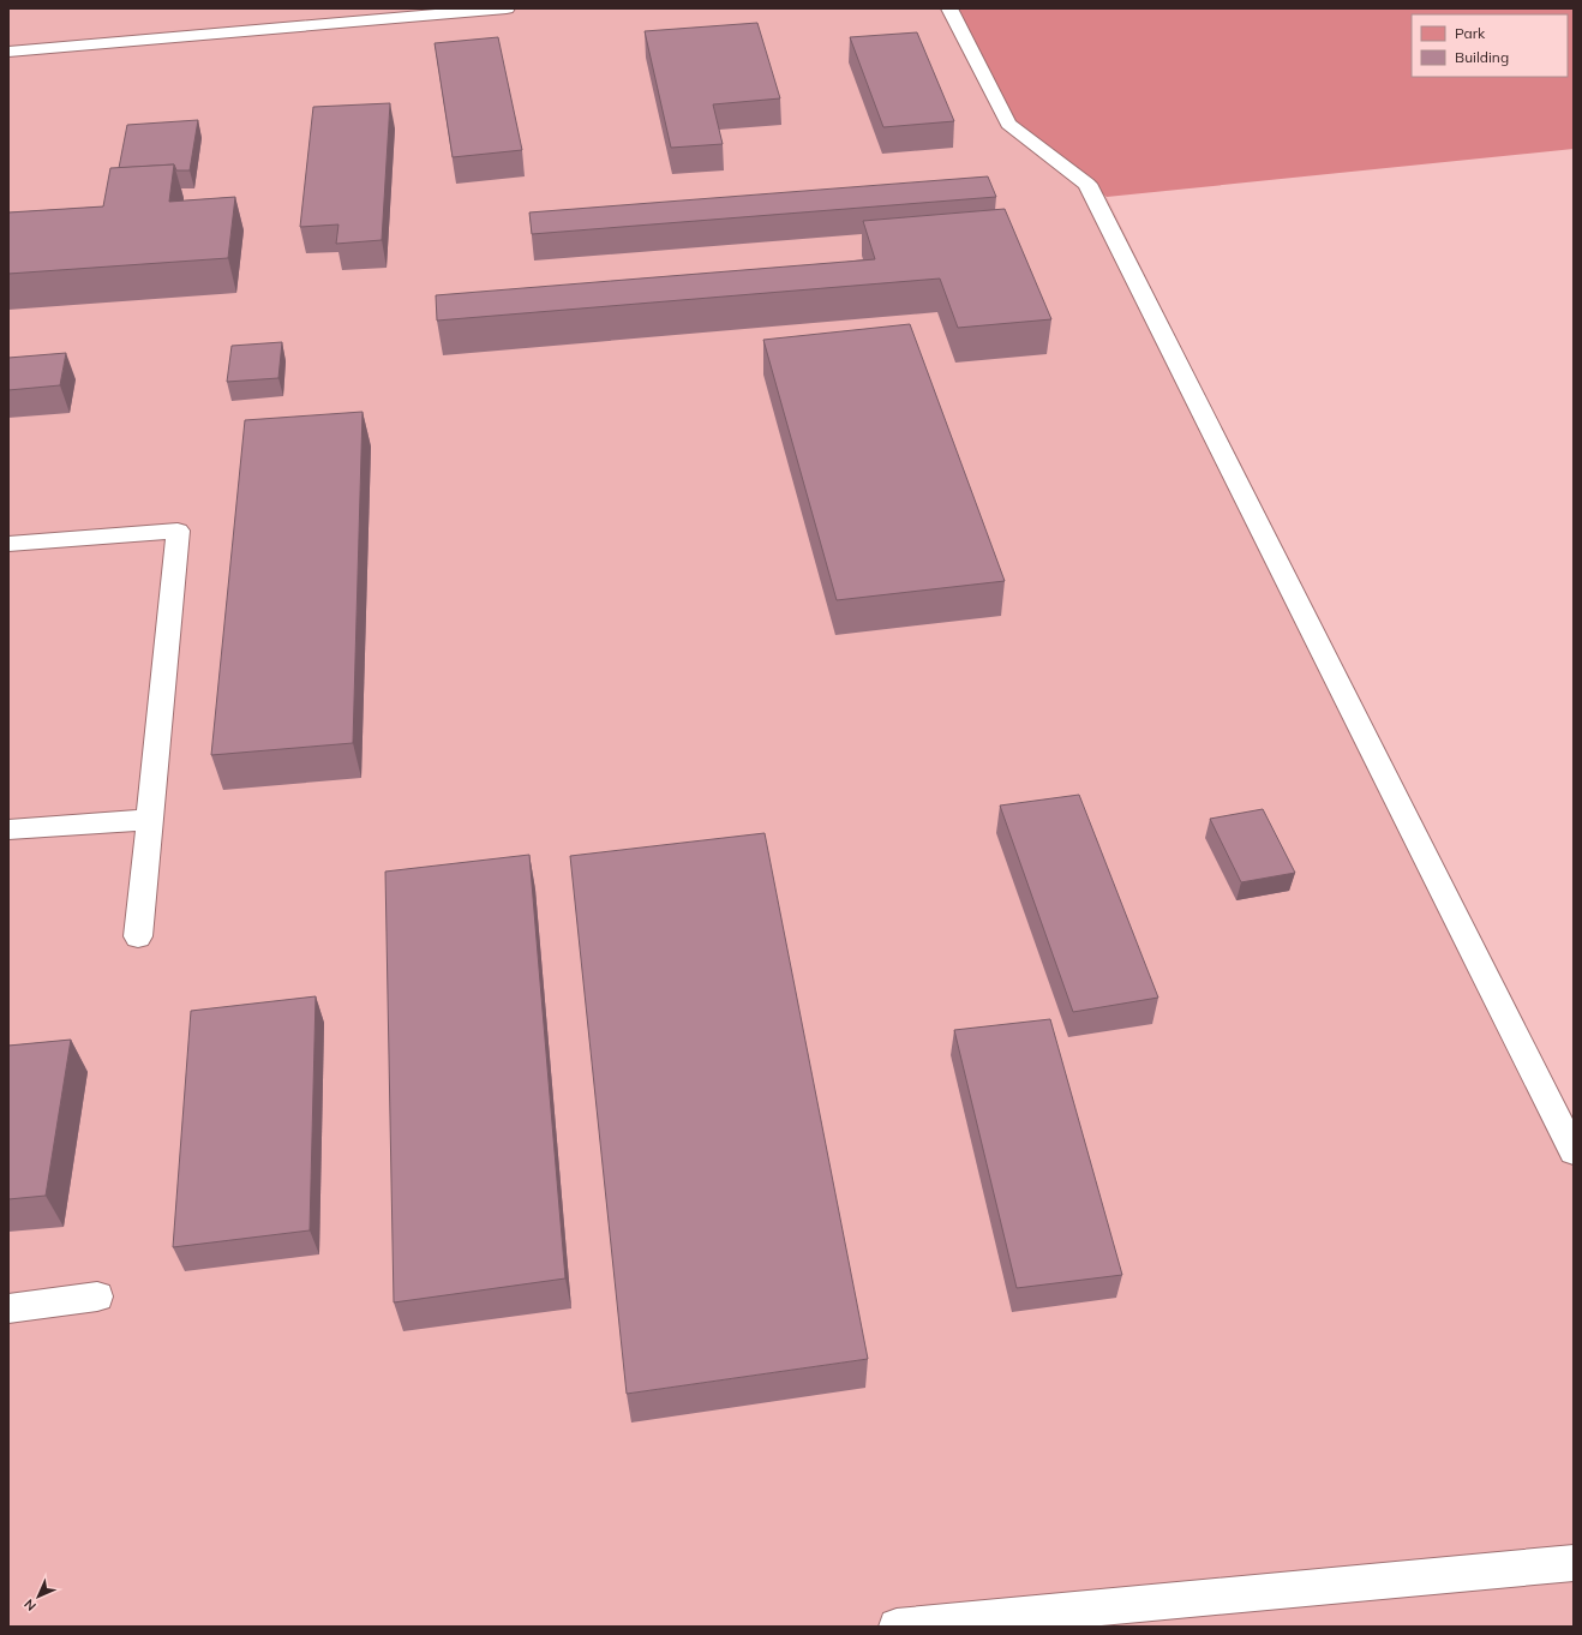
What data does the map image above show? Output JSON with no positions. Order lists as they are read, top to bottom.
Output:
{
  "legend": ["Park", "Building"],
  "north": "bottom left"
}
